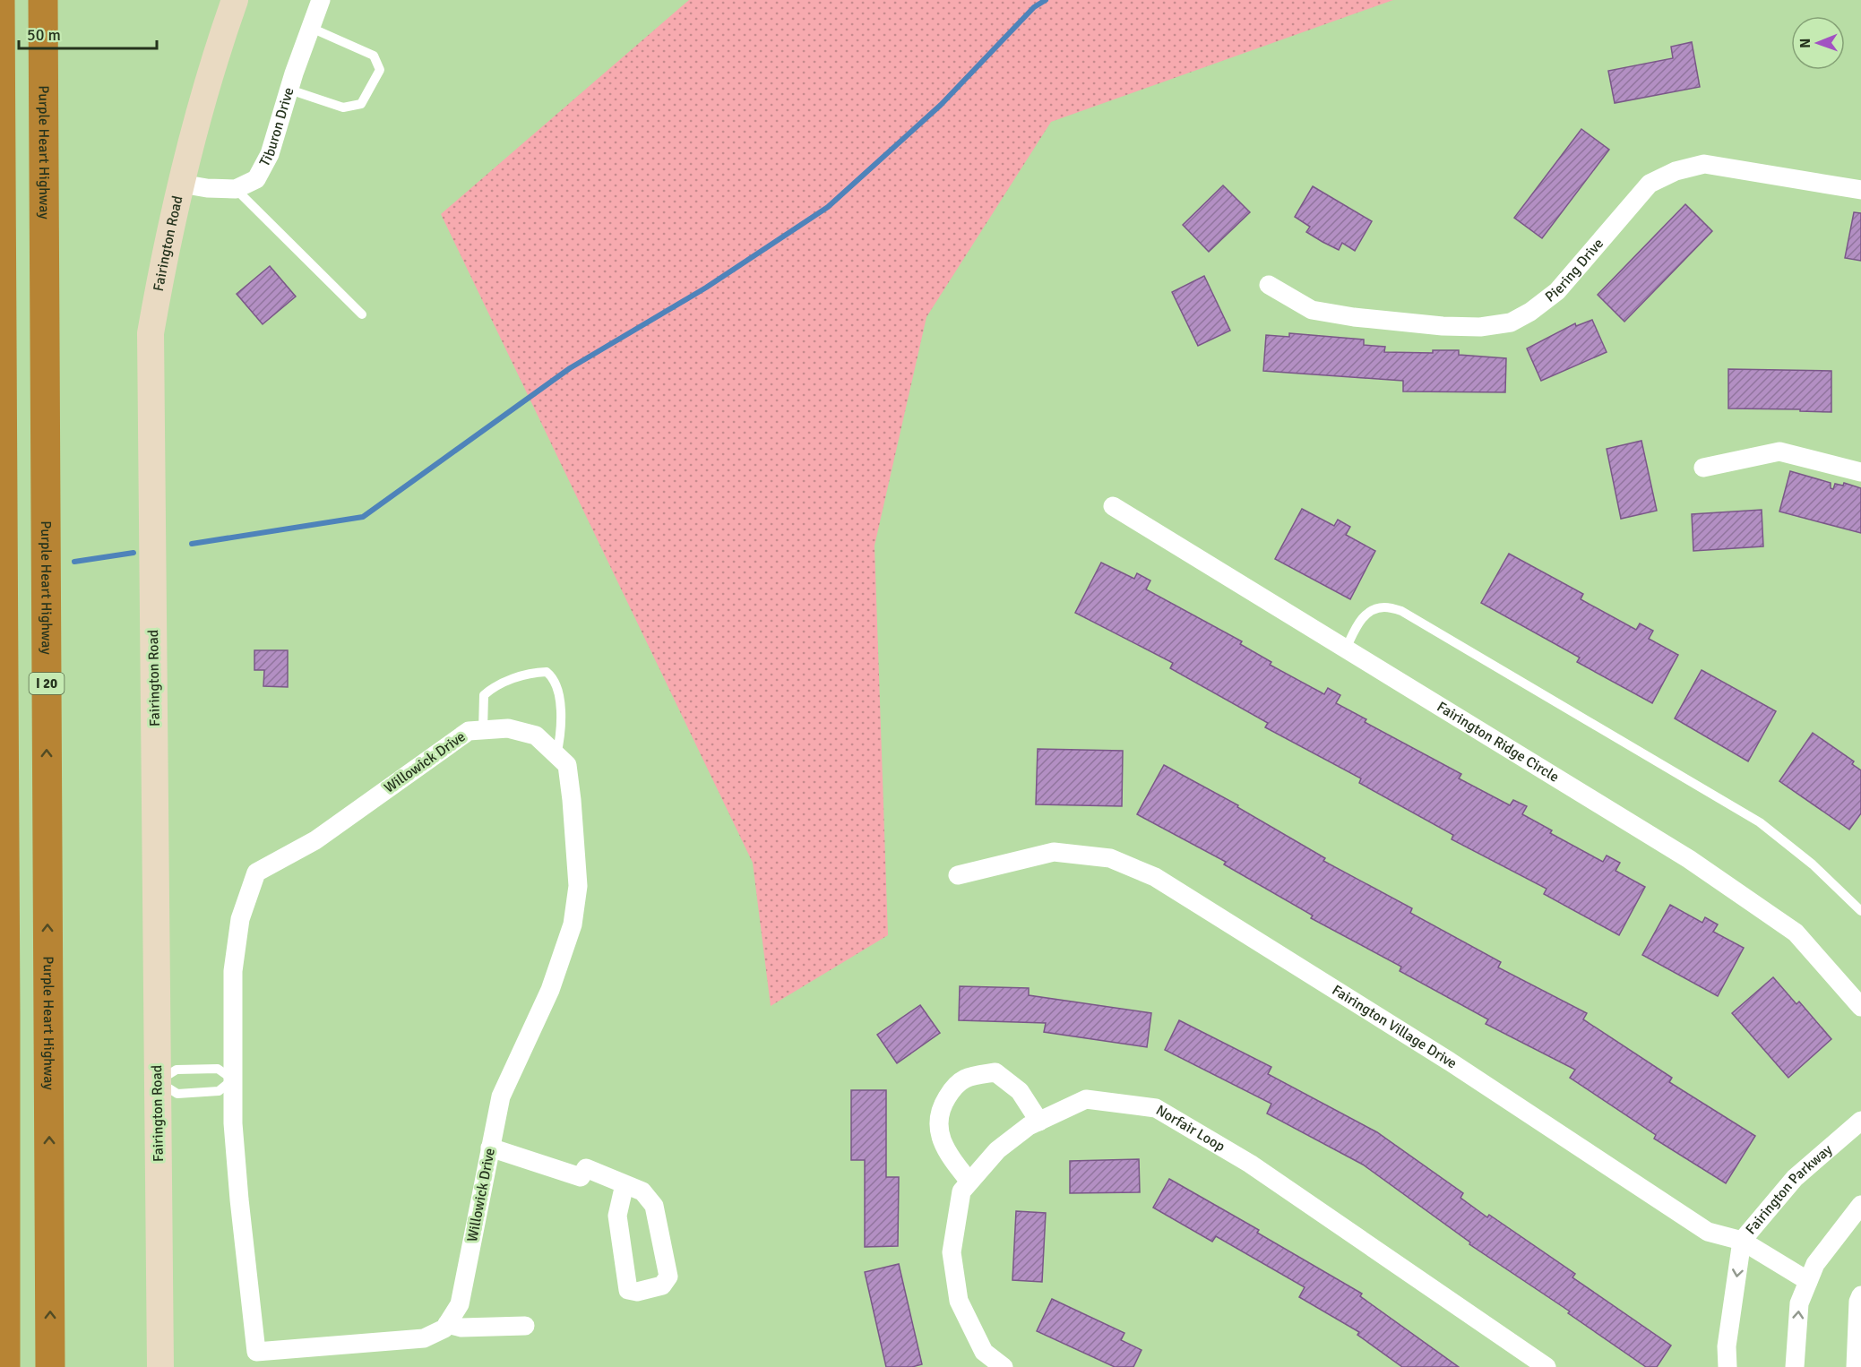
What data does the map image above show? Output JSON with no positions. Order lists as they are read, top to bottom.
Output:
{
  "streets": {
    "highway": ["Purple Heart Highway", "I 20"],
    "street": [
      "Tiburon Drive",
      "Fairington Road",
      "Piering Drive",
      "Fairington Ridge Circle",
      "Willowick Drive",
      "Fairington Village Drive",
      "Norfair Loop",
      "Fairington Parkway"
    ]
  },
  "crossings": [
    ["Fairington Village Drive", "Fairington Parkway"]
  ],
  "scale_bar": "50 m",
  "north": "left"
}
